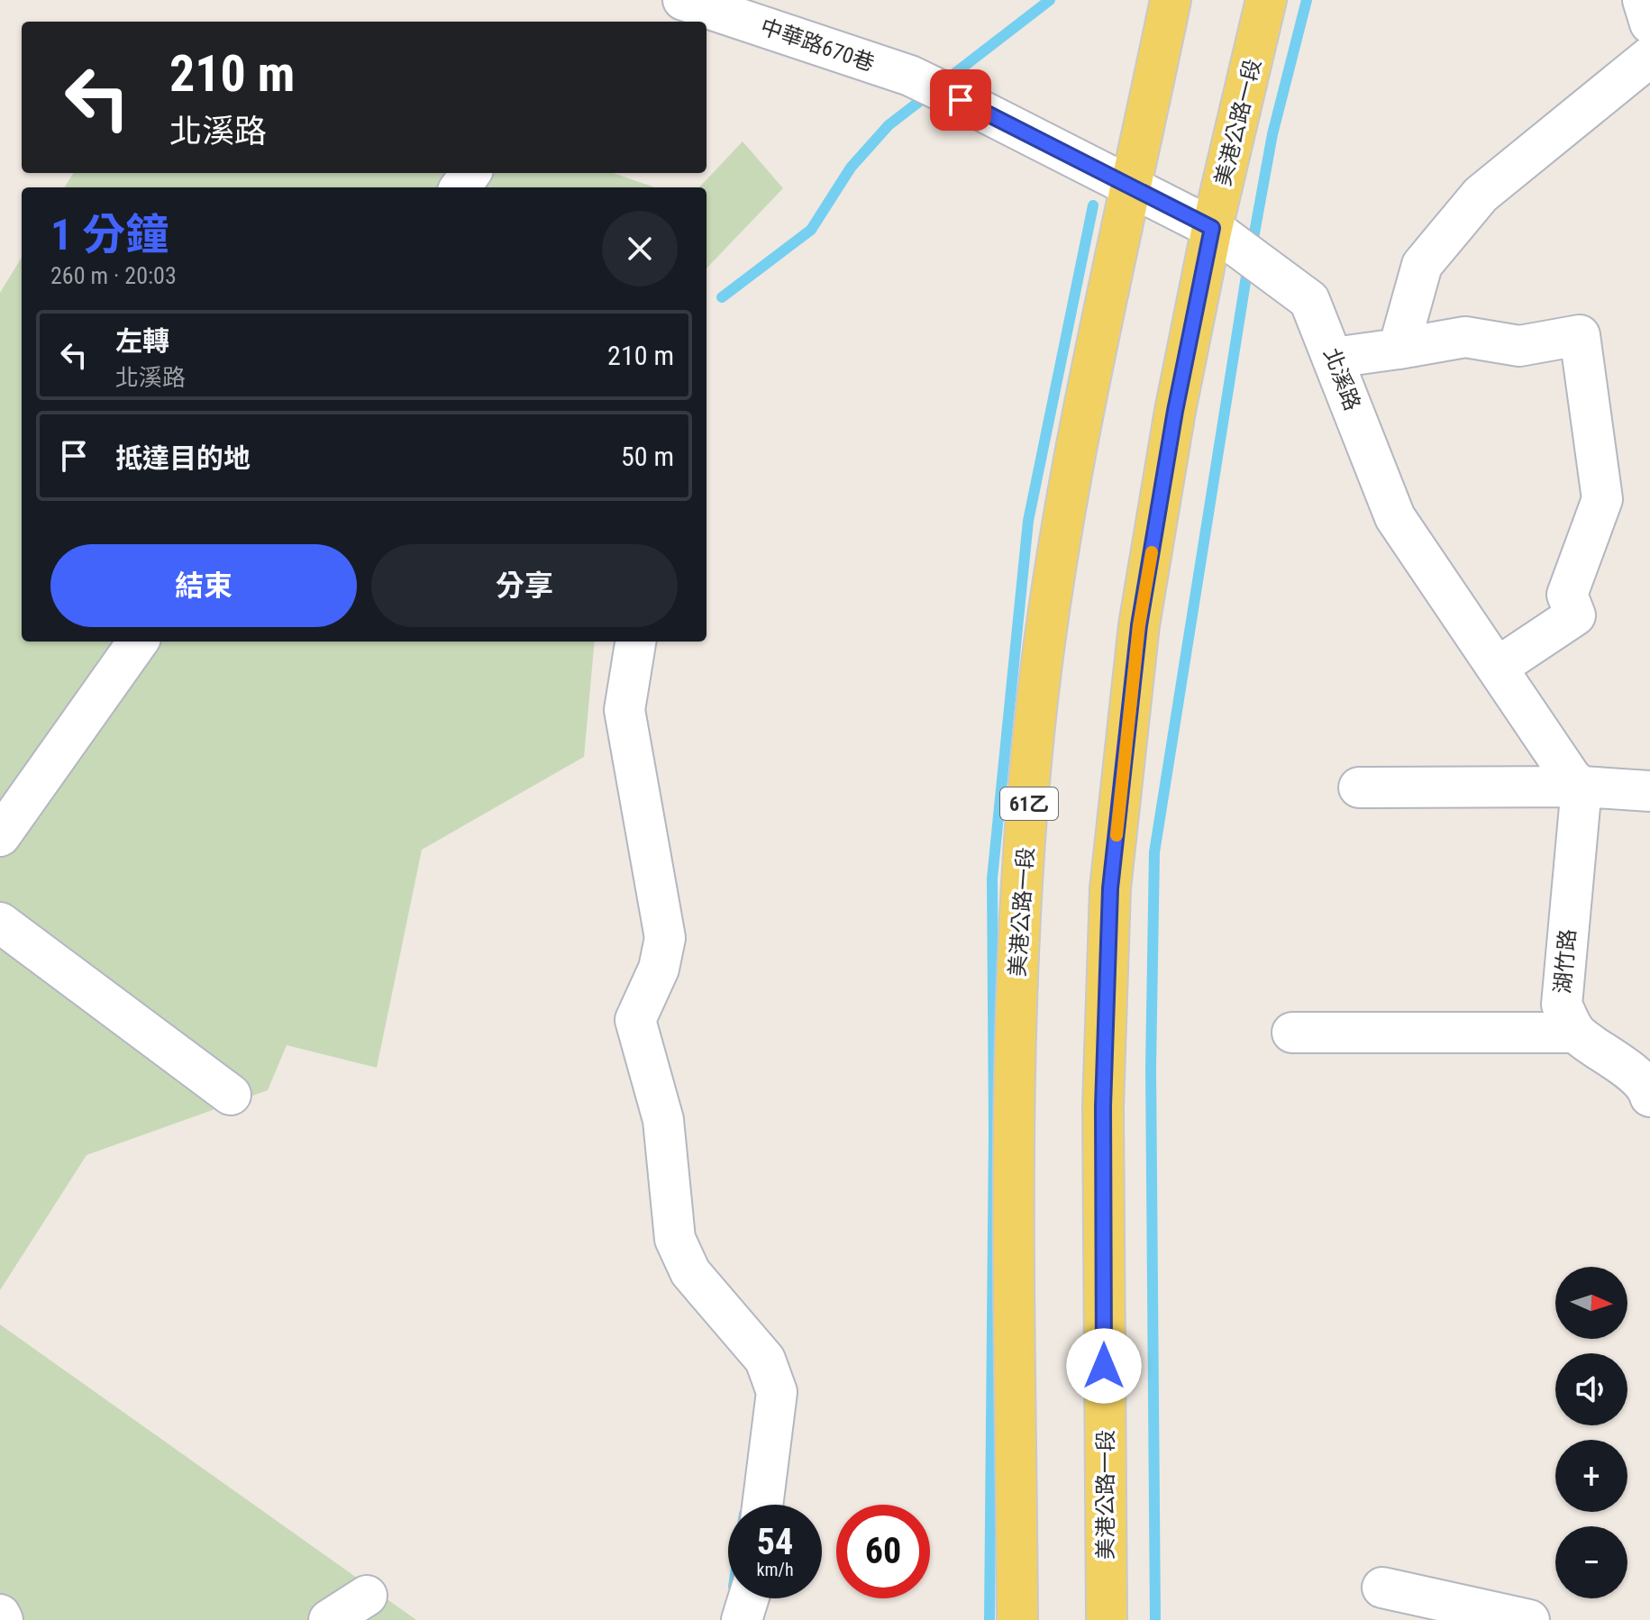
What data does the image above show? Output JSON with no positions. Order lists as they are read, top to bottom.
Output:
{
  "streets": {
    "main road": ["美港公路一段", "61乙"],
    "street": ["中華路670巷", "北溪路", "湖竹路"]
  },
  "crossings": [
    ["中華路670巷", "北溪路"],
    ["美港公路一段", "北溪路"],
    ["北溪路", "湖竹路"]
  ],
  "north": "right",
  "page": {
    "turn": ["210 m", "北溪路"],
    "heading": ["1 分鐘", "260 m · 20:03"],
    "list": [
      {
        "name": "左轉",
        "note": "北溪路",
        "value": "210 m"
      },
      {
        "name": "抵達目的地",
        "value": "50 m"
      }
    ],
    "buttons": ["結束", "分享"],
    "map_buttons": ["+", "−"],
    "speed": "54 km/h",
    "limit": "60"
  }
}
